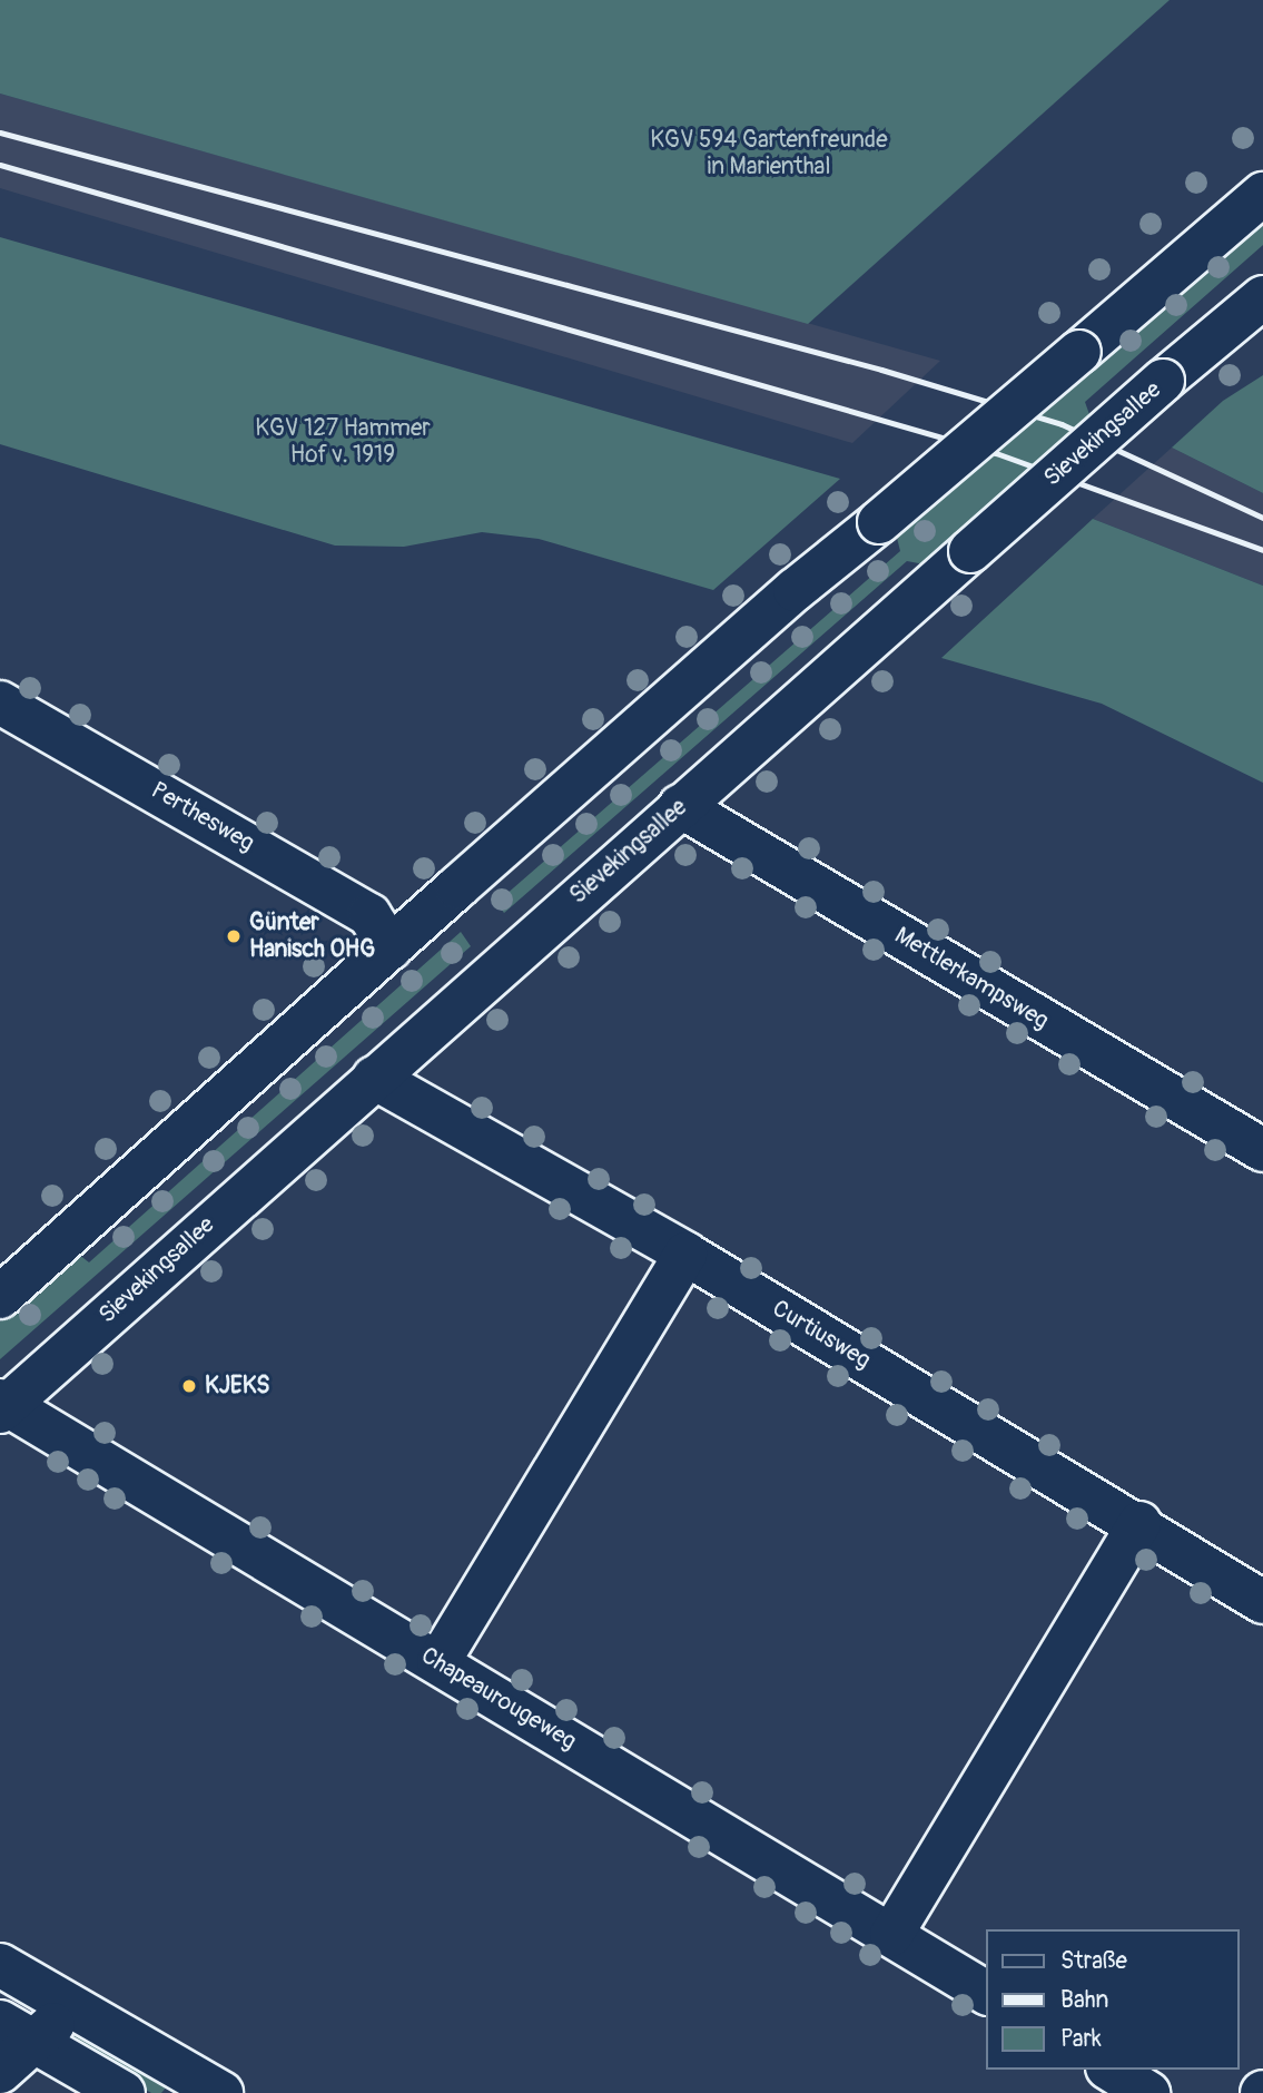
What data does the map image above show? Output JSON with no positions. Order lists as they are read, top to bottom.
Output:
{
  "streets": {
    "street": [
      "Sievekingsallee",
      "Perthesweg",
      "Mettlerkampsweg",
      "Curtiusweg",
      "Chapeaurougeweg"
    ]
  },
  "crossings": [
    ["Sievekingsallee", "Mettlerkampsweg"],
    ["Sievekingsallee", "Curtiusweg"],
    ["Sievekingsallee", "Chapeaurougeweg"]
  ],
  "parks": ["KGV 594 Gartenfreunde in Marienthal", "KGV 127 Hammer Hof v. 1919"],
  "places": ["Günter Hanisch OHG", "KJEKS"],
  "legend": ["Straße", "Bahn", "Park"]
}
